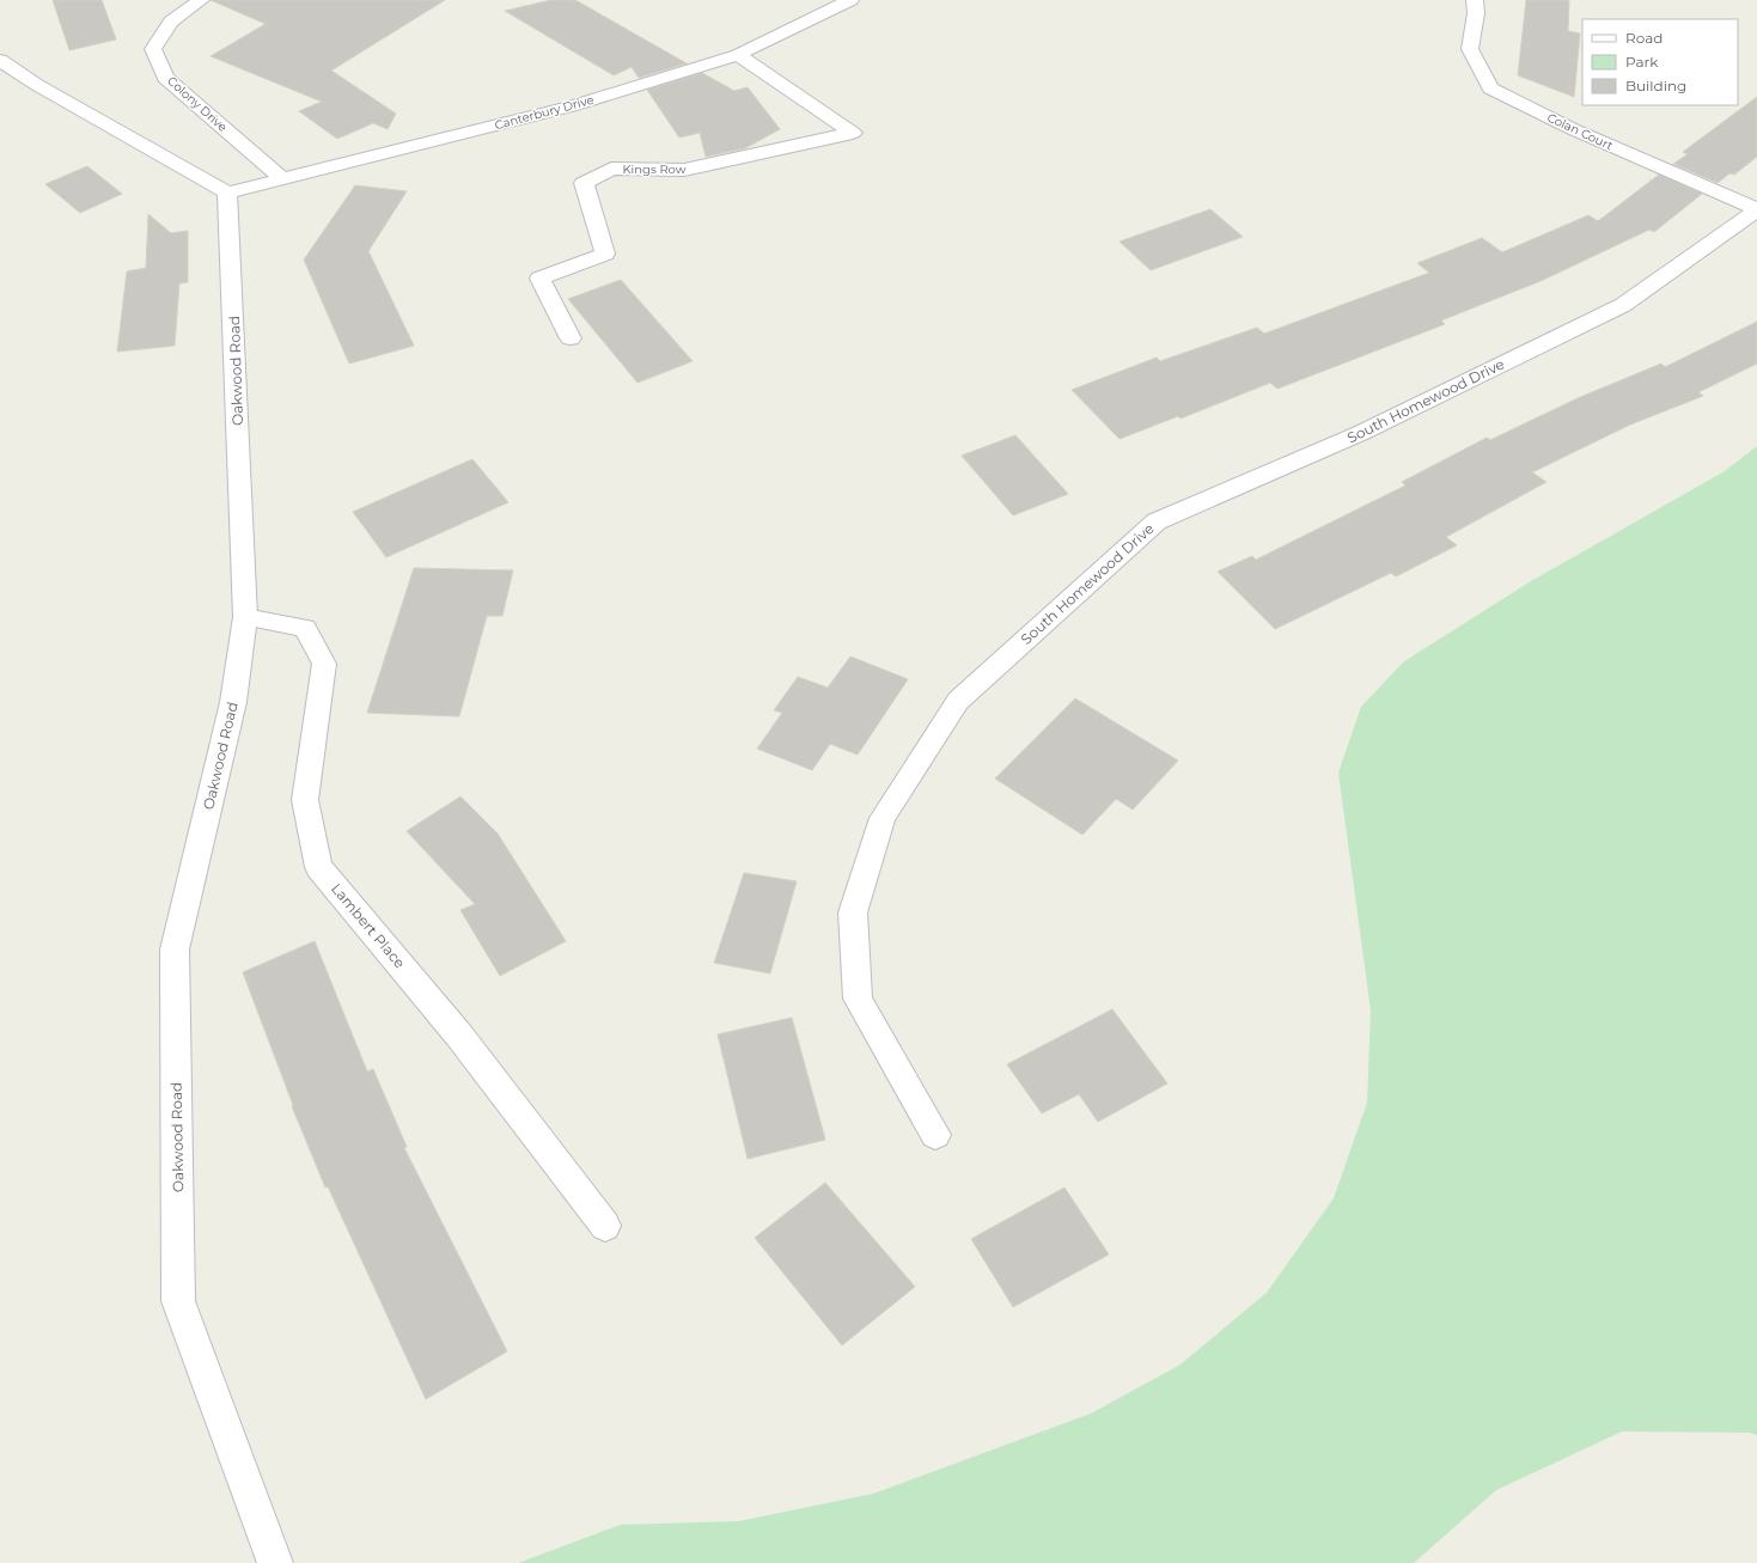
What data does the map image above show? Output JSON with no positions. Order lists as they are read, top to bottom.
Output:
{
  "streets": {
    "street": [
      "Colony Drive",
      "Canterbury Drive",
      "Colan Court",
      "Kings Row",
      "Oakwood Road",
      "South Homewood Drive",
      "Lambert Place"
    ]
  },
  "crossings": [
    ["Colony Drive", "Canterbury Drive"],
    ["Canterbury Drive", "Kings Row"],
    ["Canterbury Drive", "Oakwood Road"],
    ["Colan Court", "South Homewood Drive"],
    ["Oakwood Road", "Lambert Place"]
  ],
  "legend": ["Road", "Park", "Building"]
}
